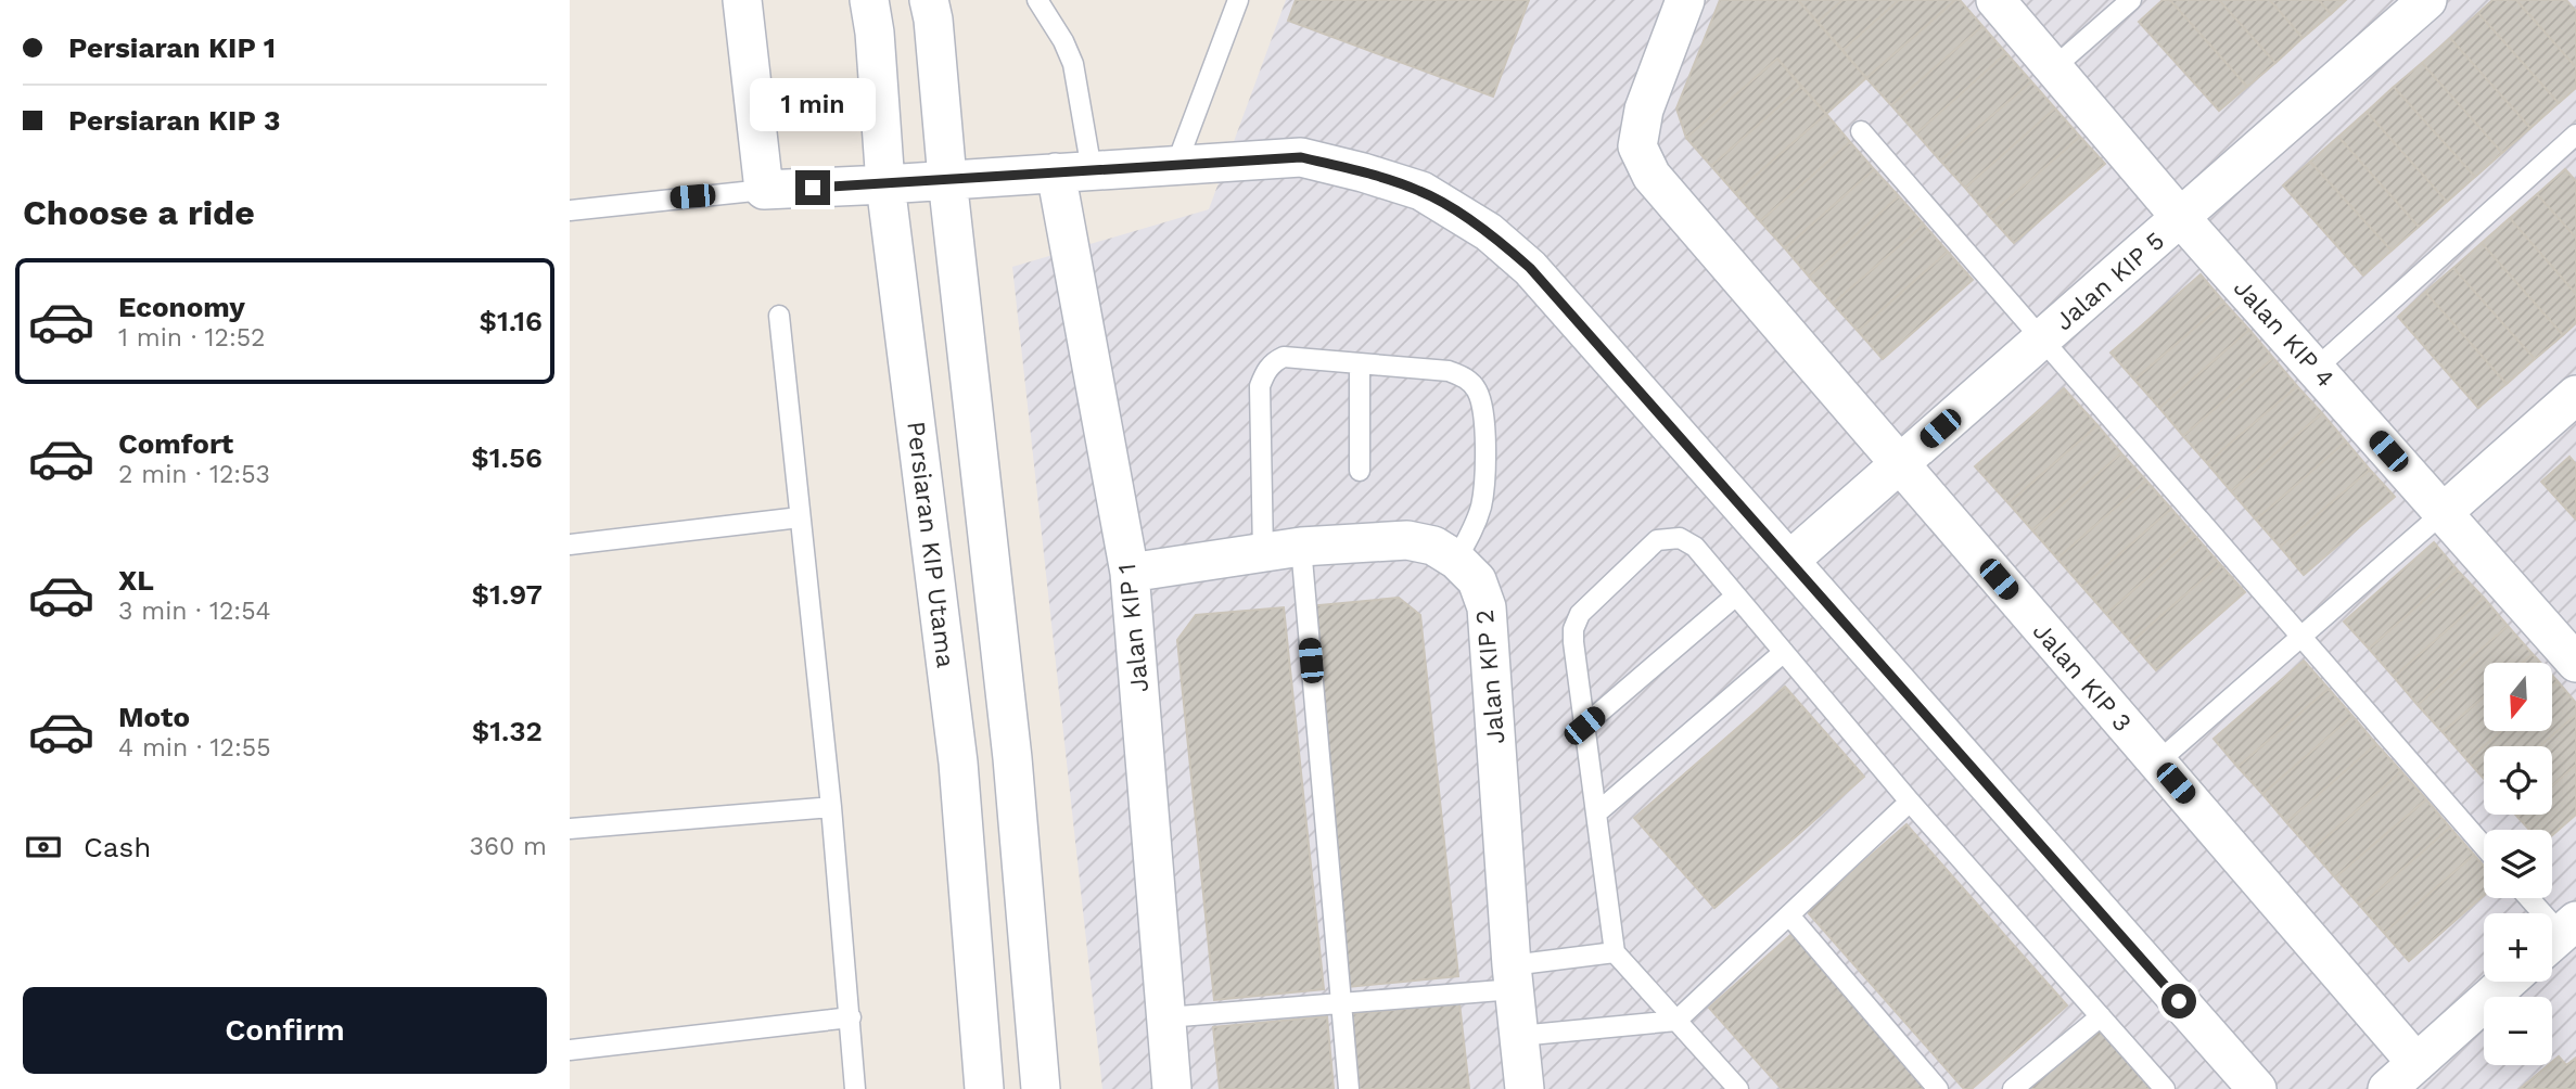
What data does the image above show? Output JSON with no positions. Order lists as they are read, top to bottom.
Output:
{
  "streets": {
    "street": [
      "Jalan KIP 5",
      "Jalan KIP 4",
      "Persiaran KIP Utama",
      "Jalan KIP 1",
      "Jalan KIP 2",
      "Jalan KIP 3"
    ]
  },
  "crossings": [
    ["Jalan KIP 5", "Jalan KIP 4"],
    ["Jalan KIP 5", "Jalan KIP 3"],
    ["Jalan KIP 1", "Jalan KIP 2"]
  ],
  "north": "bottom",
  "page": {
    "banner": ["Persiaran KIP 1", "Persiaran KIP 3"],
    "bubble": "1 min",
    "heading": "Choose a ride",
    "list": [
      {
        "name": "Economy",
        "note": "1 min · 12:52",
        "value": "$1.16"
      },
      {
        "name": "Comfort",
        "note": "2 min · 12:53",
        "value": "$1.56"
      },
      {
        "name": "XL",
        "note": "3 min · 12:54",
        "value": "$1.97"
      },
      {
        "name": "Moto",
        "note": "4 min · 12:55",
        "value": "$1.32"
      }
    ],
    "map_buttons": ["+", "−"],
    "pay": ["Cash", "360 m"],
    "buttons": "Confirm"
  }
}
